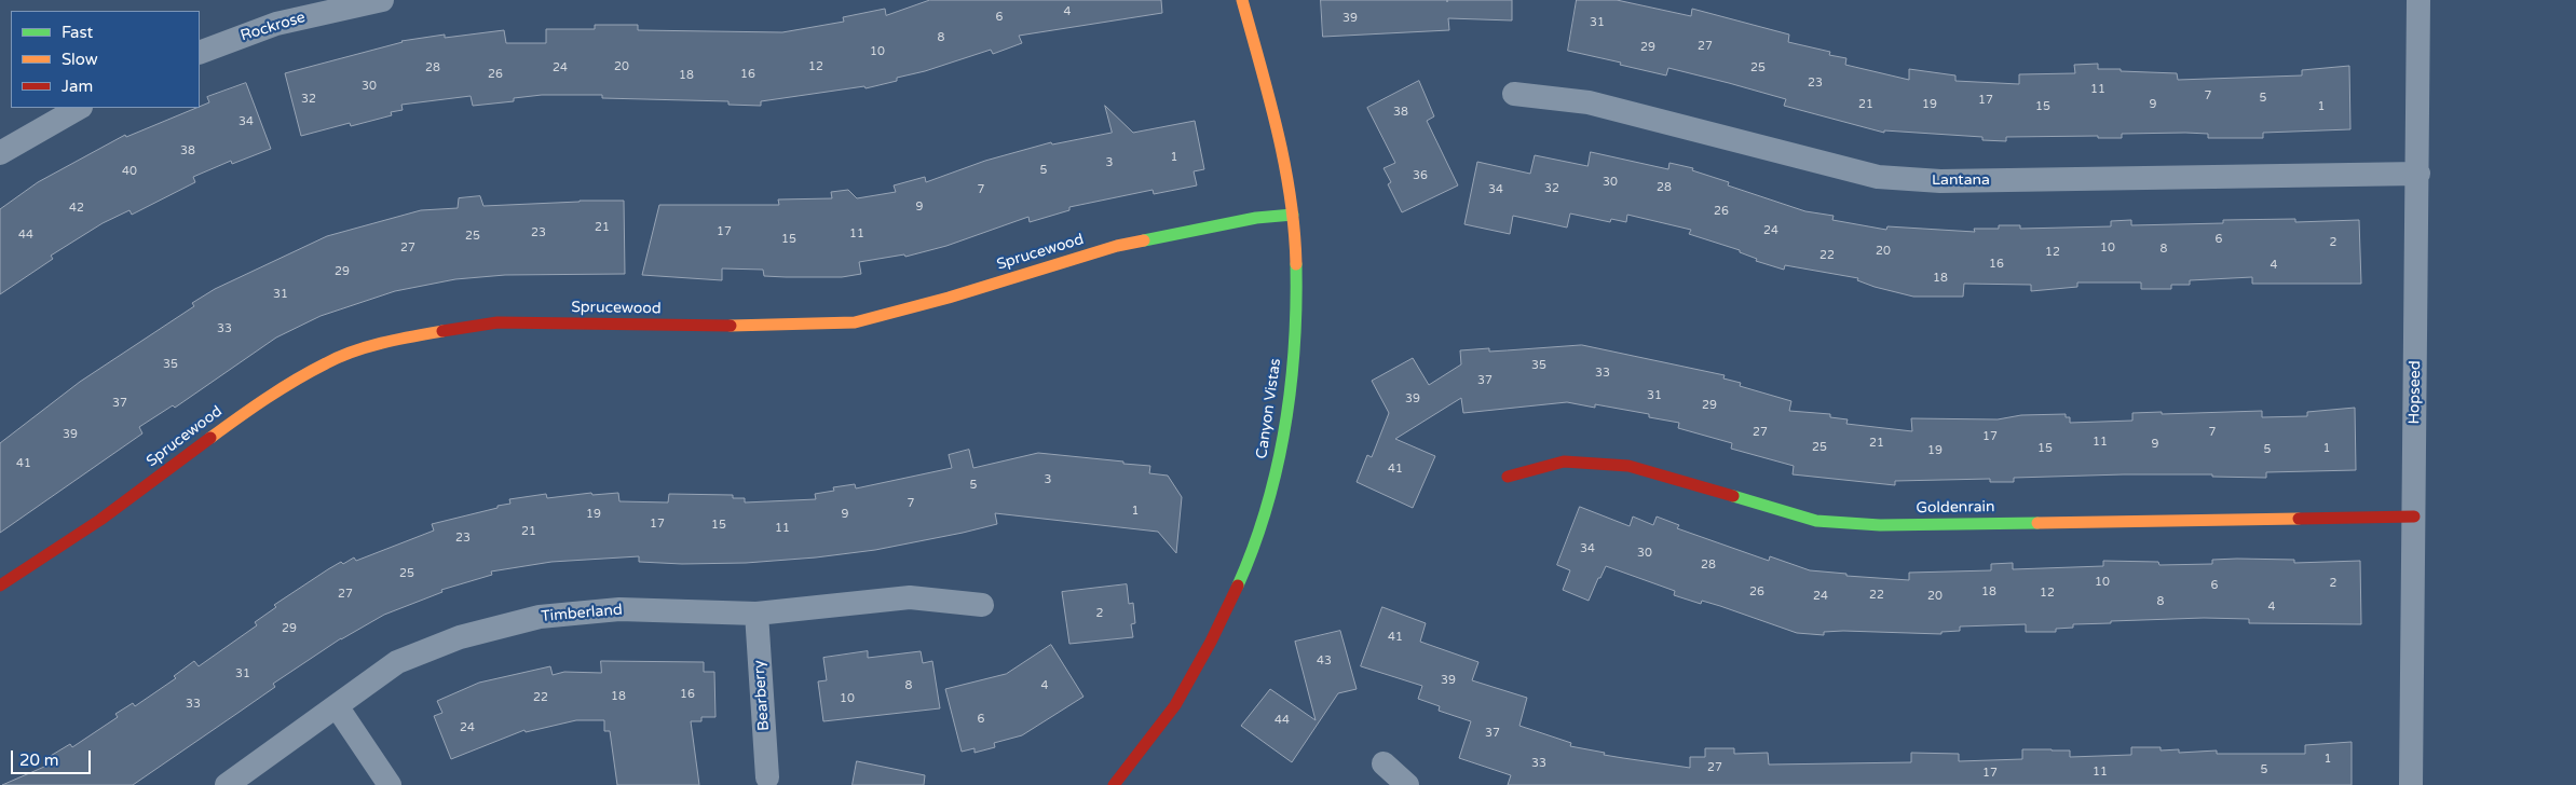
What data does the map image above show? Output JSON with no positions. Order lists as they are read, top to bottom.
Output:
{
  "streets": {
    "street": [
      "Rockrose",
      "Lantana",
      "Sprucewood",
      "Hopseed",
      "Canyon Vistas",
      "Goldenrain",
      "Timberland",
      "Bearberry"
    ]
  },
  "crossings": [
    ["Lantana", "Hopseed"],
    ["Sprucewood", "Canyon Vistas"],
    ["Hopseed", "Goldenrain"],
    ["Timberland", "Bearberry"]
  ],
  "house_numbers": [
    "4",
    "6",
    "39",
    "31",
    "8",
    "27",
    "29",
    "10",
    "20",
    "12",
    "28",
    "24",
    "25",
    "26",
    "16",
    "18",
    "23",
    "30",
    "11",
    "7",
    "5",
    "32",
    "17",
    "21",
    "19",
    "9",
    "15",
    "1",
    "38",
    "34",
    "38",
    "1",
    "3",
    "5",
    "40",
    "36",
    "30",
    "28",
    "32",
    "7",
    "34",
    "9",
    "42",
    "26",
    "21",
    "24",
    "17",
    "23",
    "11",
    "44",
    "25",
    "15",
    "6",
    "2",
    "27",
    "10",
    "8",
    "20",
    "12",
    "22",
    "16",
    "4",
    "29",
    "18",
    "31",
    "33",
    "35",
    "35",
    "33",
    "37",
    "31",
    "39",
    "37",
    "29",
    "27",
    "7",
    "39",
    "17",
    "11",
    "21",
    "9",
    "25",
    "15",
    "1",
    "5",
    "19",
    "41",
    "41",
    "3",
    "5",
    "7",
    "1",
    "19",
    "9",
    "17",
    "15",
    "11",
    "21",
    "23",
    "34",
    "30",
    "28",
    "25",
    "10",
    "2",
    "6",
    "26",
    "18",
    "12",
    "27",
    "22",
    "24",
    "20",
    "8",
    "4",
    "2",
    "29",
    "41",
    "43",
    "31",
    "39",
    "8",
    "4",
    "16",
    "18",
    "22",
    "10",
    "33",
    "6",
    "44",
    "24",
    "37",
    "1",
    "33",
    "27",
    "5",
    "11",
    "17"
  ],
  "legend": ["Fast", "Slow", "Jam"],
  "scale_bar": "20 m"
}
